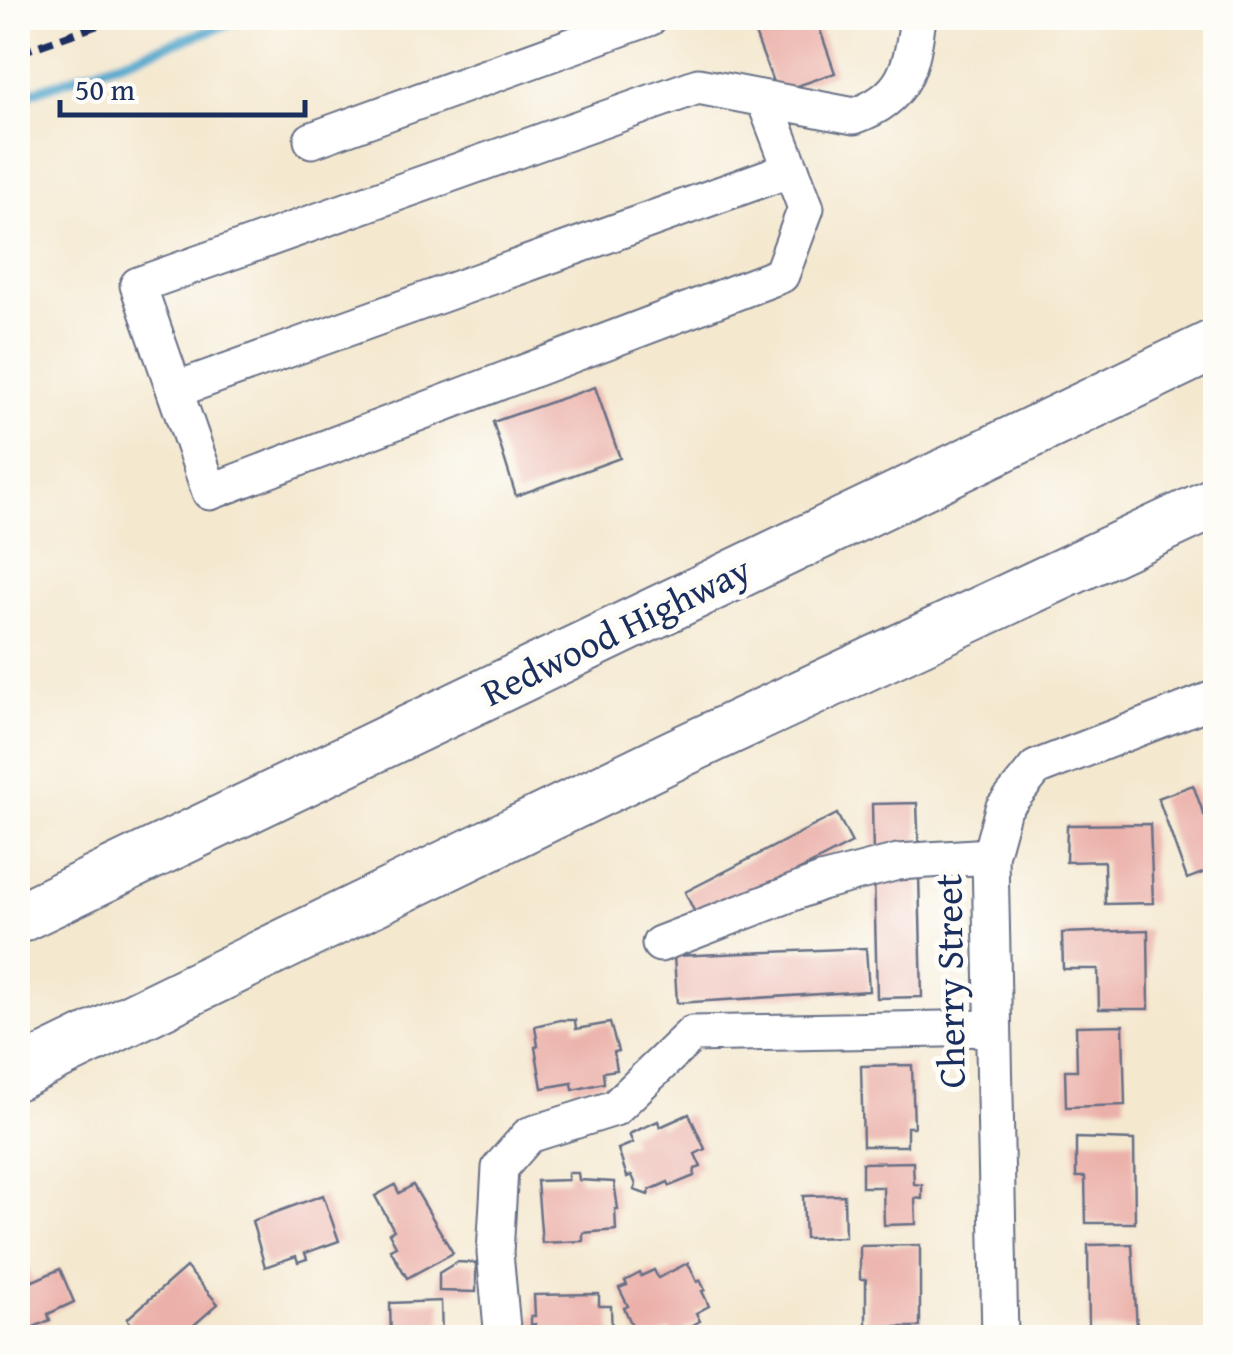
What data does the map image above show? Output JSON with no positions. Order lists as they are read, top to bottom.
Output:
{
  "streets": {
    "highway": ["Redwood Highway"],
    "street": ["Cherry Street"]
  },
  "scale_bar": "50 m"
}
